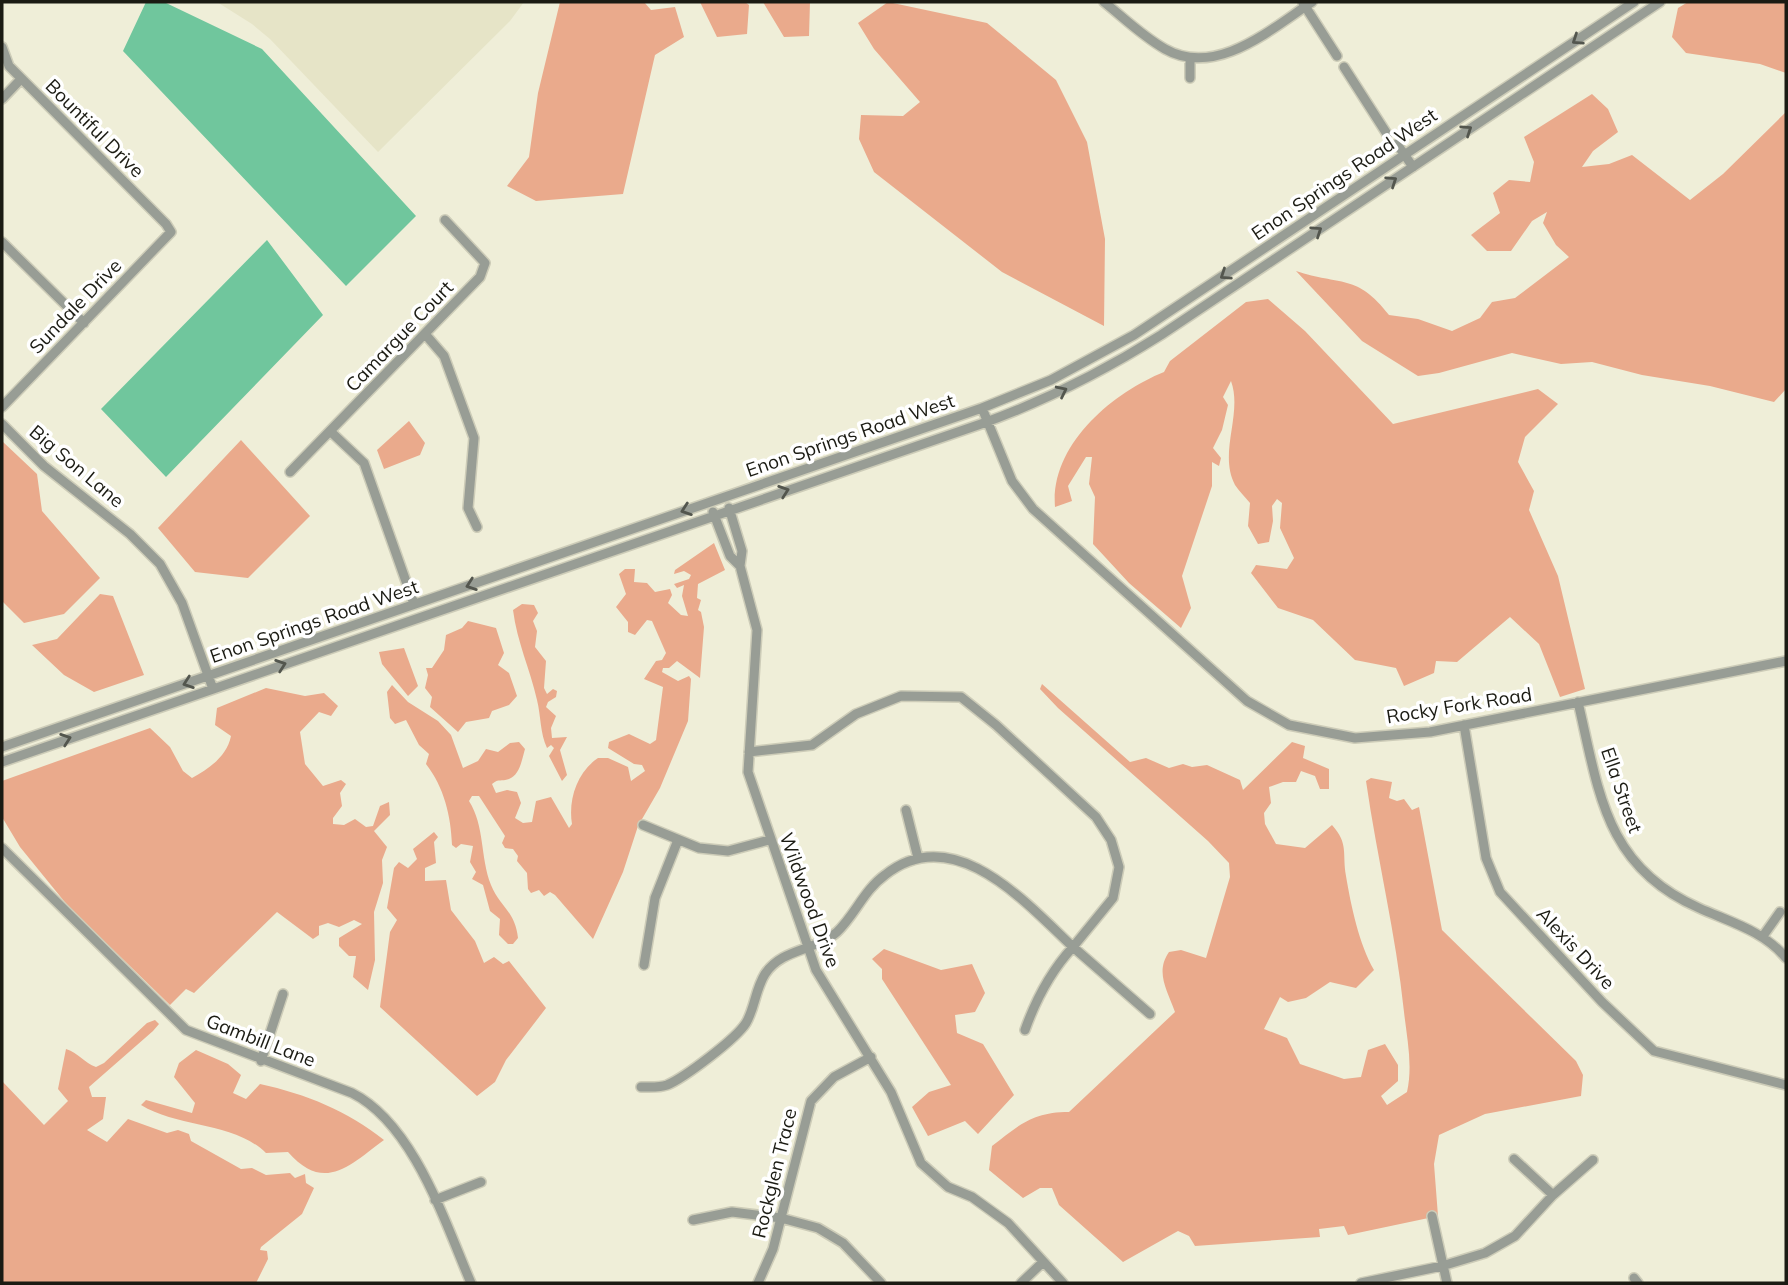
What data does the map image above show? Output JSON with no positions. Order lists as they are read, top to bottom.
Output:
{
  "streets": {
    "street": [
      "Bountiful Drive",
      "Enon Springs Road West",
      "Sundale Drive",
      "Camargue Court",
      "Big Son Lane",
      "Rocky Fork Road",
      "Ella Street",
      "Wildwood Drive",
      "Alexis Drive",
      "Gambill Lane",
      "Rockglen Trace"
    ]
  },
  "crossings": [
    ["Bountiful Drive", "Sundale Drive"],
    ["Enon Springs Road West", "Big Son Lane"],
    ["Enon Springs Road West", "Rocky Fork Road"],
    ["Enon Springs Road West", "Wildwood Drive"],
    ["Rocky Fork Road", "Ella Street"],
    ["Rocky Fork Road", "Alexis Drive"],
    ["Wildwood Drive", "Rockglen Trace"]
  ]
}
